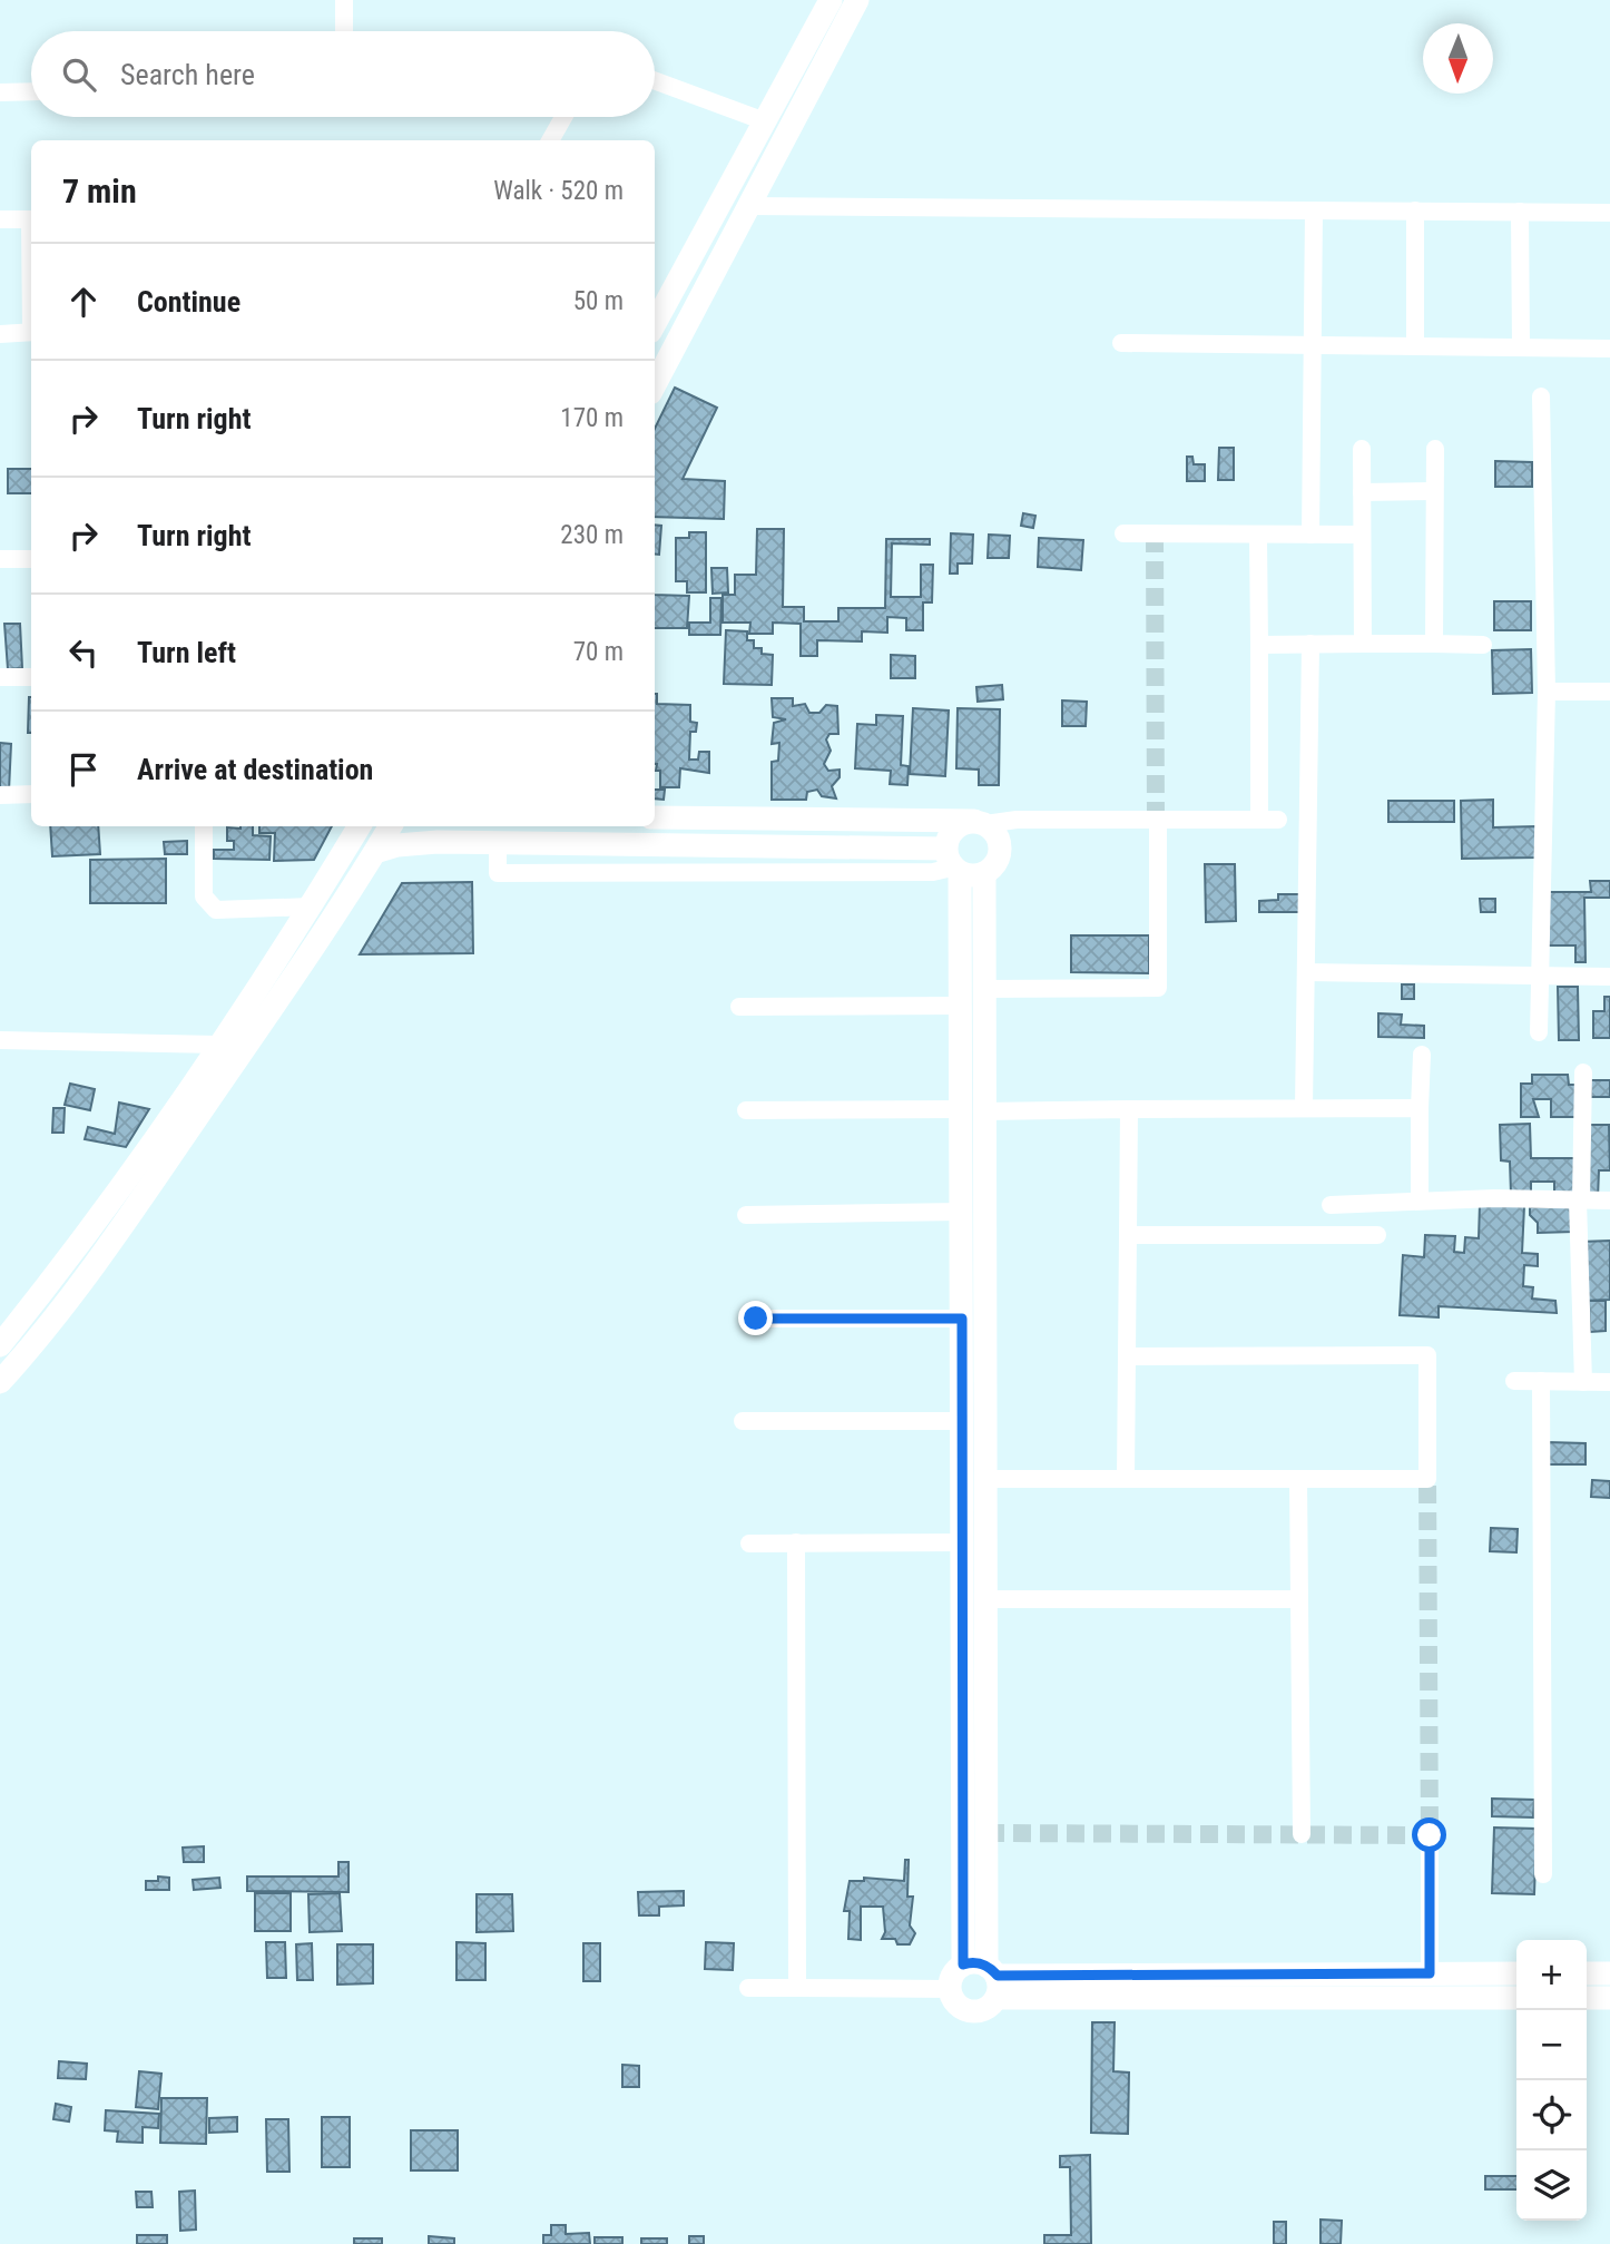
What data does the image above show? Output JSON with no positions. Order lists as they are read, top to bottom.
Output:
{
  "north": "bottom",
  "page": {
    "search": "Search here",
    "heading": ["7 min", "Walk · 520 m"],
    "list": [
      ["Continue", "50 m"],
      ["Turn right", "170 m"],
      ["Turn right", "230 m"],
      ["Turn left", "70 m"],
      "Arrive at destination"
    ],
    "map_buttons": ["+", "−"]
  }
}
